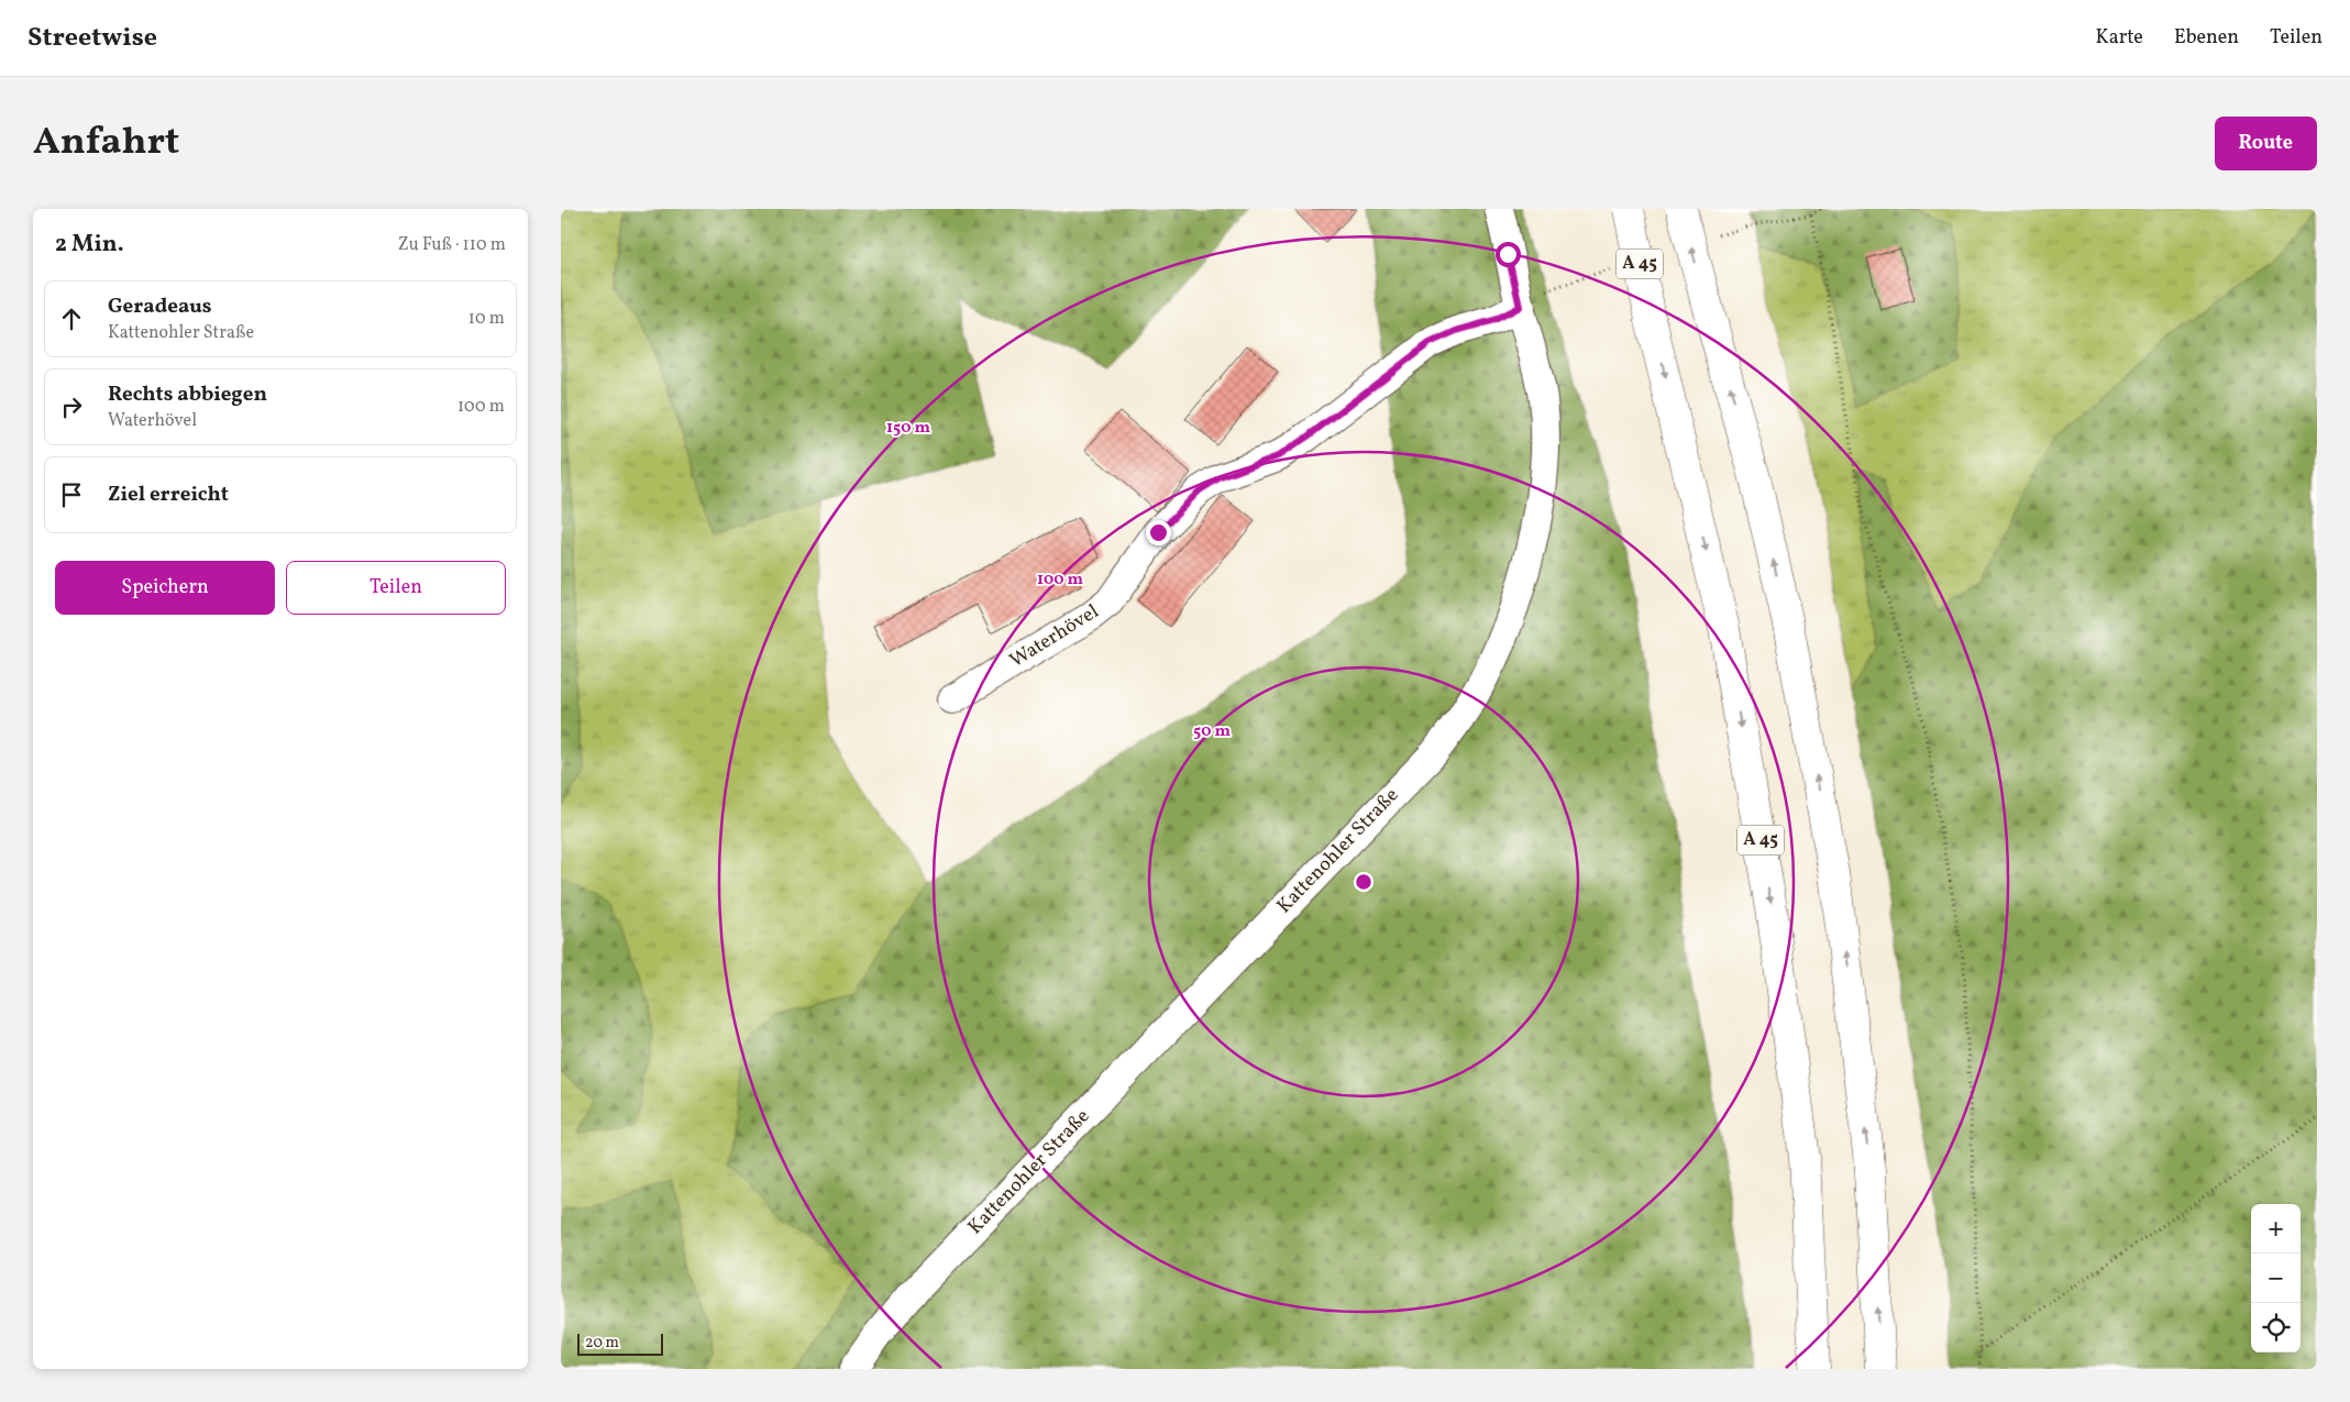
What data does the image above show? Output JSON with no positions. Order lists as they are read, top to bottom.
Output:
{
  "streets": {
    "highway": ["A 45"],
    "street": ["Waterhövel", "Kattenohler Straße"]
  },
  "crossings": [
    ["Waterhövel", "Kattenohler Straße"]
  ],
  "scale_bar": "20 m",
  "page": {
    "header": "Streetwise",
    "nav": ["Karte", "Ebenen", "Teilen"],
    "title": "Anfahrt",
    "buttons": [
      "Route",
      ["Speichern", "Teilen"]
    ],
    "heading": ["2 Min.", "Zu Fuß · 110 m"],
    "list": [
      ["Geradeaus", "Kattenohler Straße", "10 m"],
      ["Rechts abbiegen", "Waterhövel", "100 m"],
      "Ziel erreicht"
    ],
    "map_buttons": ["+", "−"],
    "scale": "20 m"
  },
  "rings": ["150 m", "100 m", "50 m"]
}
